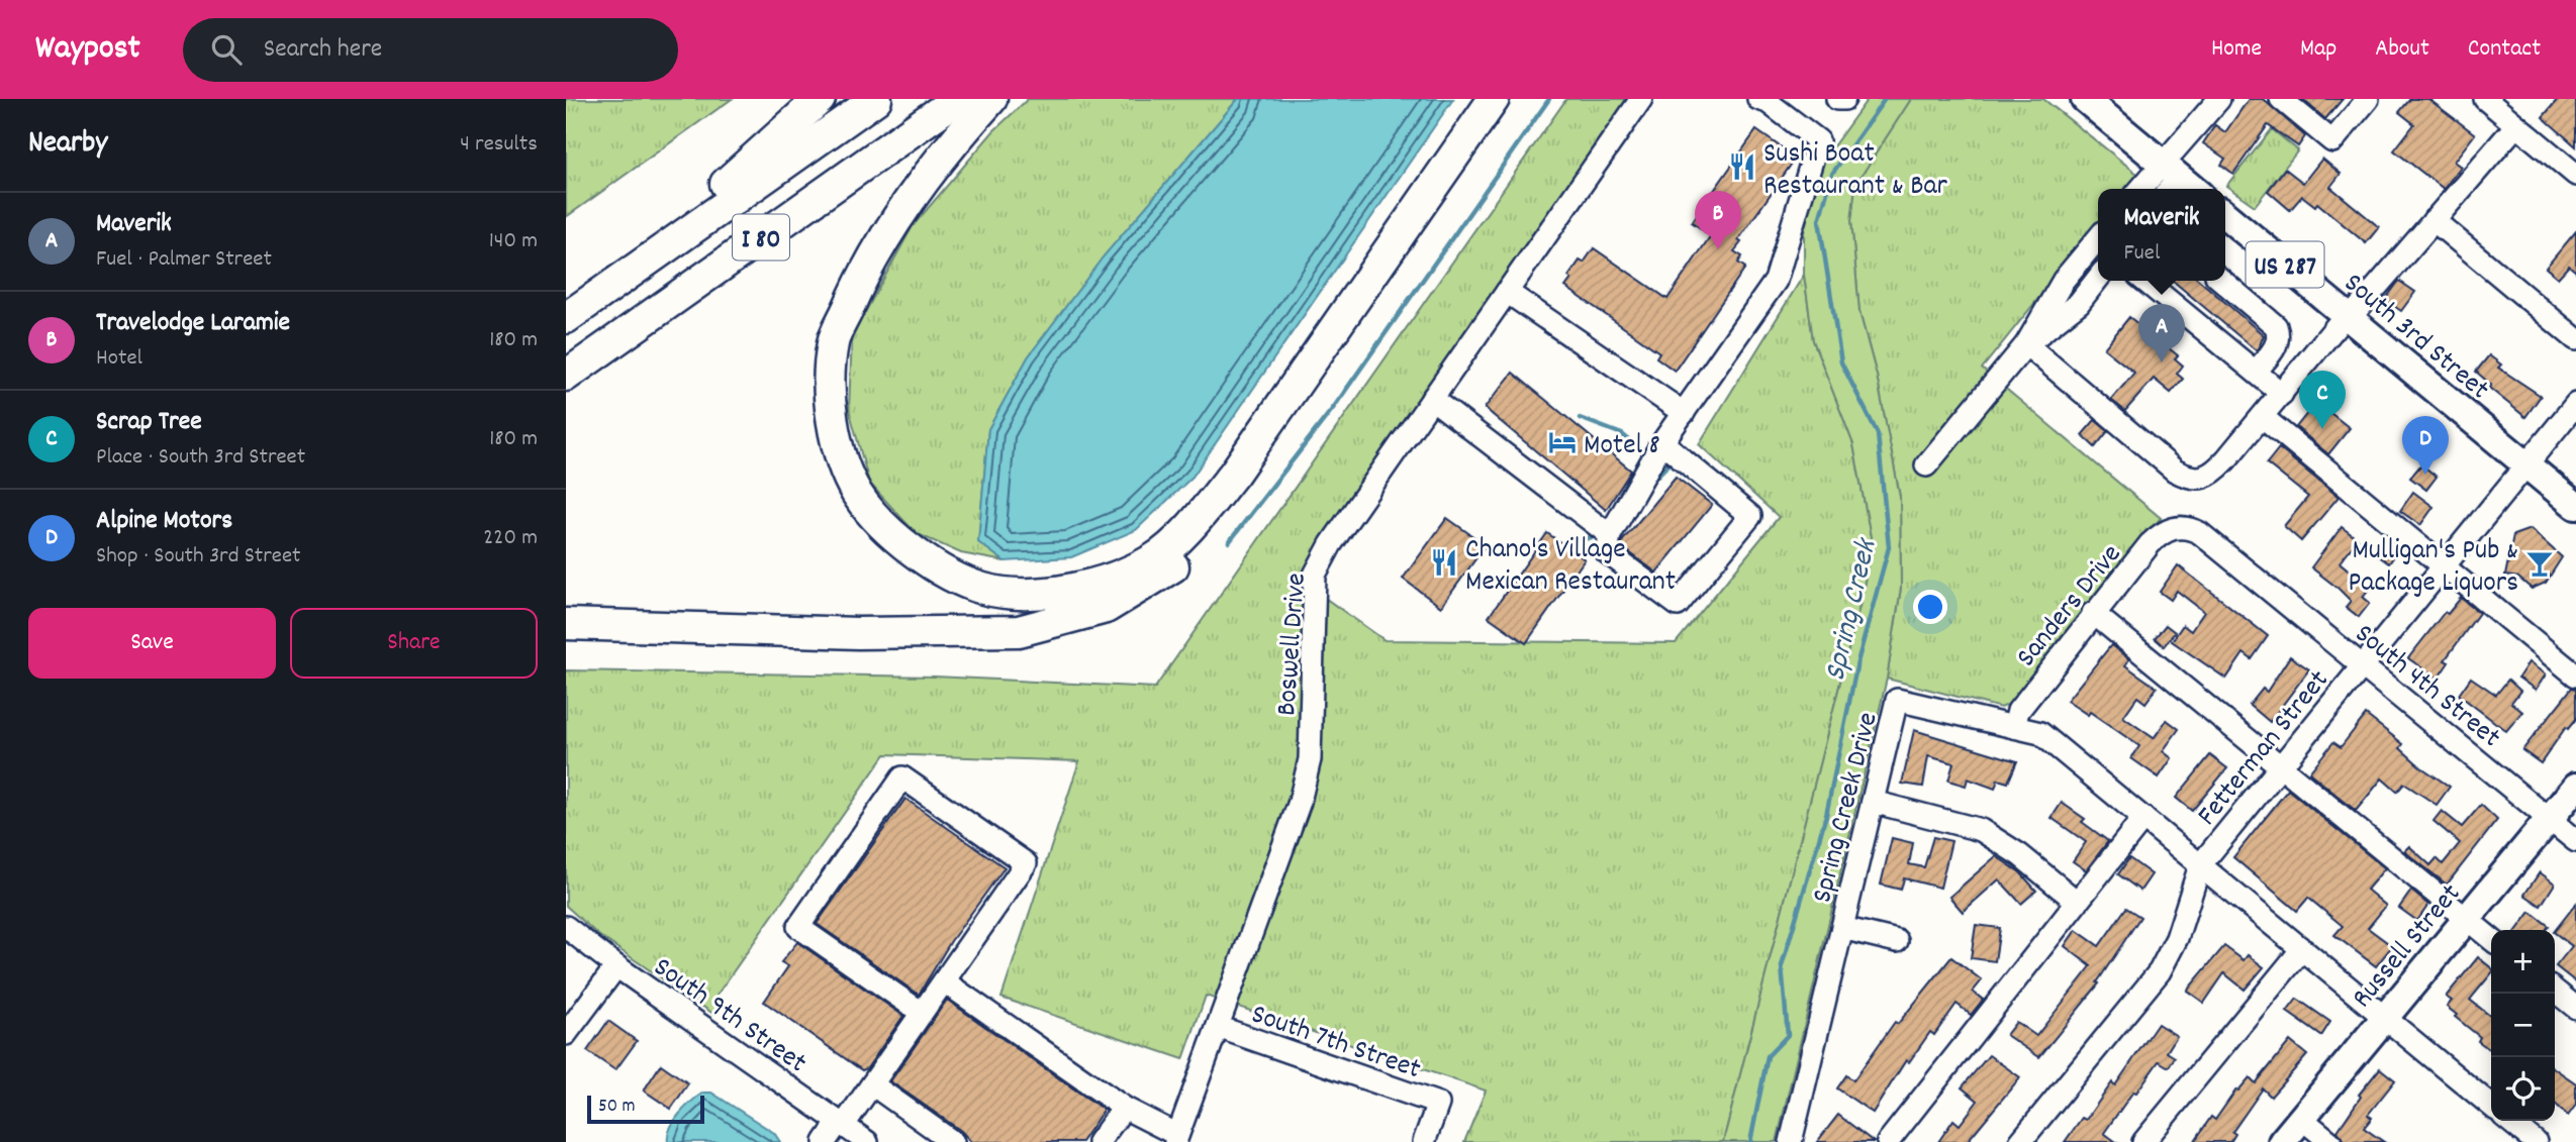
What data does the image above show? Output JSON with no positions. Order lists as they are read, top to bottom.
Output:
{
  "streets": {
    "highway": ["I 80"],
    "main road": ["US 287", "South 3rd Street", "Russell Street"],
    "street": [
      "Sanders Drive",
      "Boswell Drive",
      "South 4th Street",
      "Fetterman Street",
      "Spring Creek Drive",
      "South 9th Street",
      "South 7th Street"
    ]
  },
  "crossings": [
    ["South 3rd Street", "Fetterman Street"],
    ["Sanders Drive", "South 4th Street"],
    ["Sanders Drive", "Spring Creek Drive"],
    ["Boswell Drive", "South 7th Street"],
    ["South 4th Street", "Fetterman Street"],
    ["South 4th Street", "Russell Street"]
  ],
  "water": ["Spring Creek"],
  "places": {
    "restaurant": ["Sushi Boat Restaurant & Bar", "Chano's Village Mexican Restaurant"],
    "hotel": ["Motel 8"],
    "bar": ["Mulligan's Pub & Package Liquors"]
  },
  "scale_bar": "50 m",
  "page": {
    "header": "Waypost",
    "search": "Search here",
    "nav": [
      "Home",
      "Map",
      "About",
      "Contact"
    ],
    "heading": ["Nearby", "4 results"],
    "popup": ["Maverik", "Fuel"],
    "list": [
      {
        "mark": "A",
        "name": "Maverik",
        "note": "Fuel · Palmer Street",
        "value": "140 m"
      },
      {
        "mark": "B",
        "name": "Travelodge Laramie",
        "note": "Hotel",
        "value": "180 m"
      },
      {
        "mark": "C",
        "name": "Scrap Tree",
        "note": "Place · South 3rd Street",
        "value": "180 m"
      },
      {
        "mark": "D",
        "name": "Alpine Motors",
        "note": "Shop · South 3rd Street",
        "value": "220 m"
      }
    ],
    "pins": [
      "B",
      "A",
      "C",
      "D"
    ],
    "buttons": ["Save", "Share"],
    "map_buttons": ["+", "−"],
    "scale": "50 m"
  }
}
